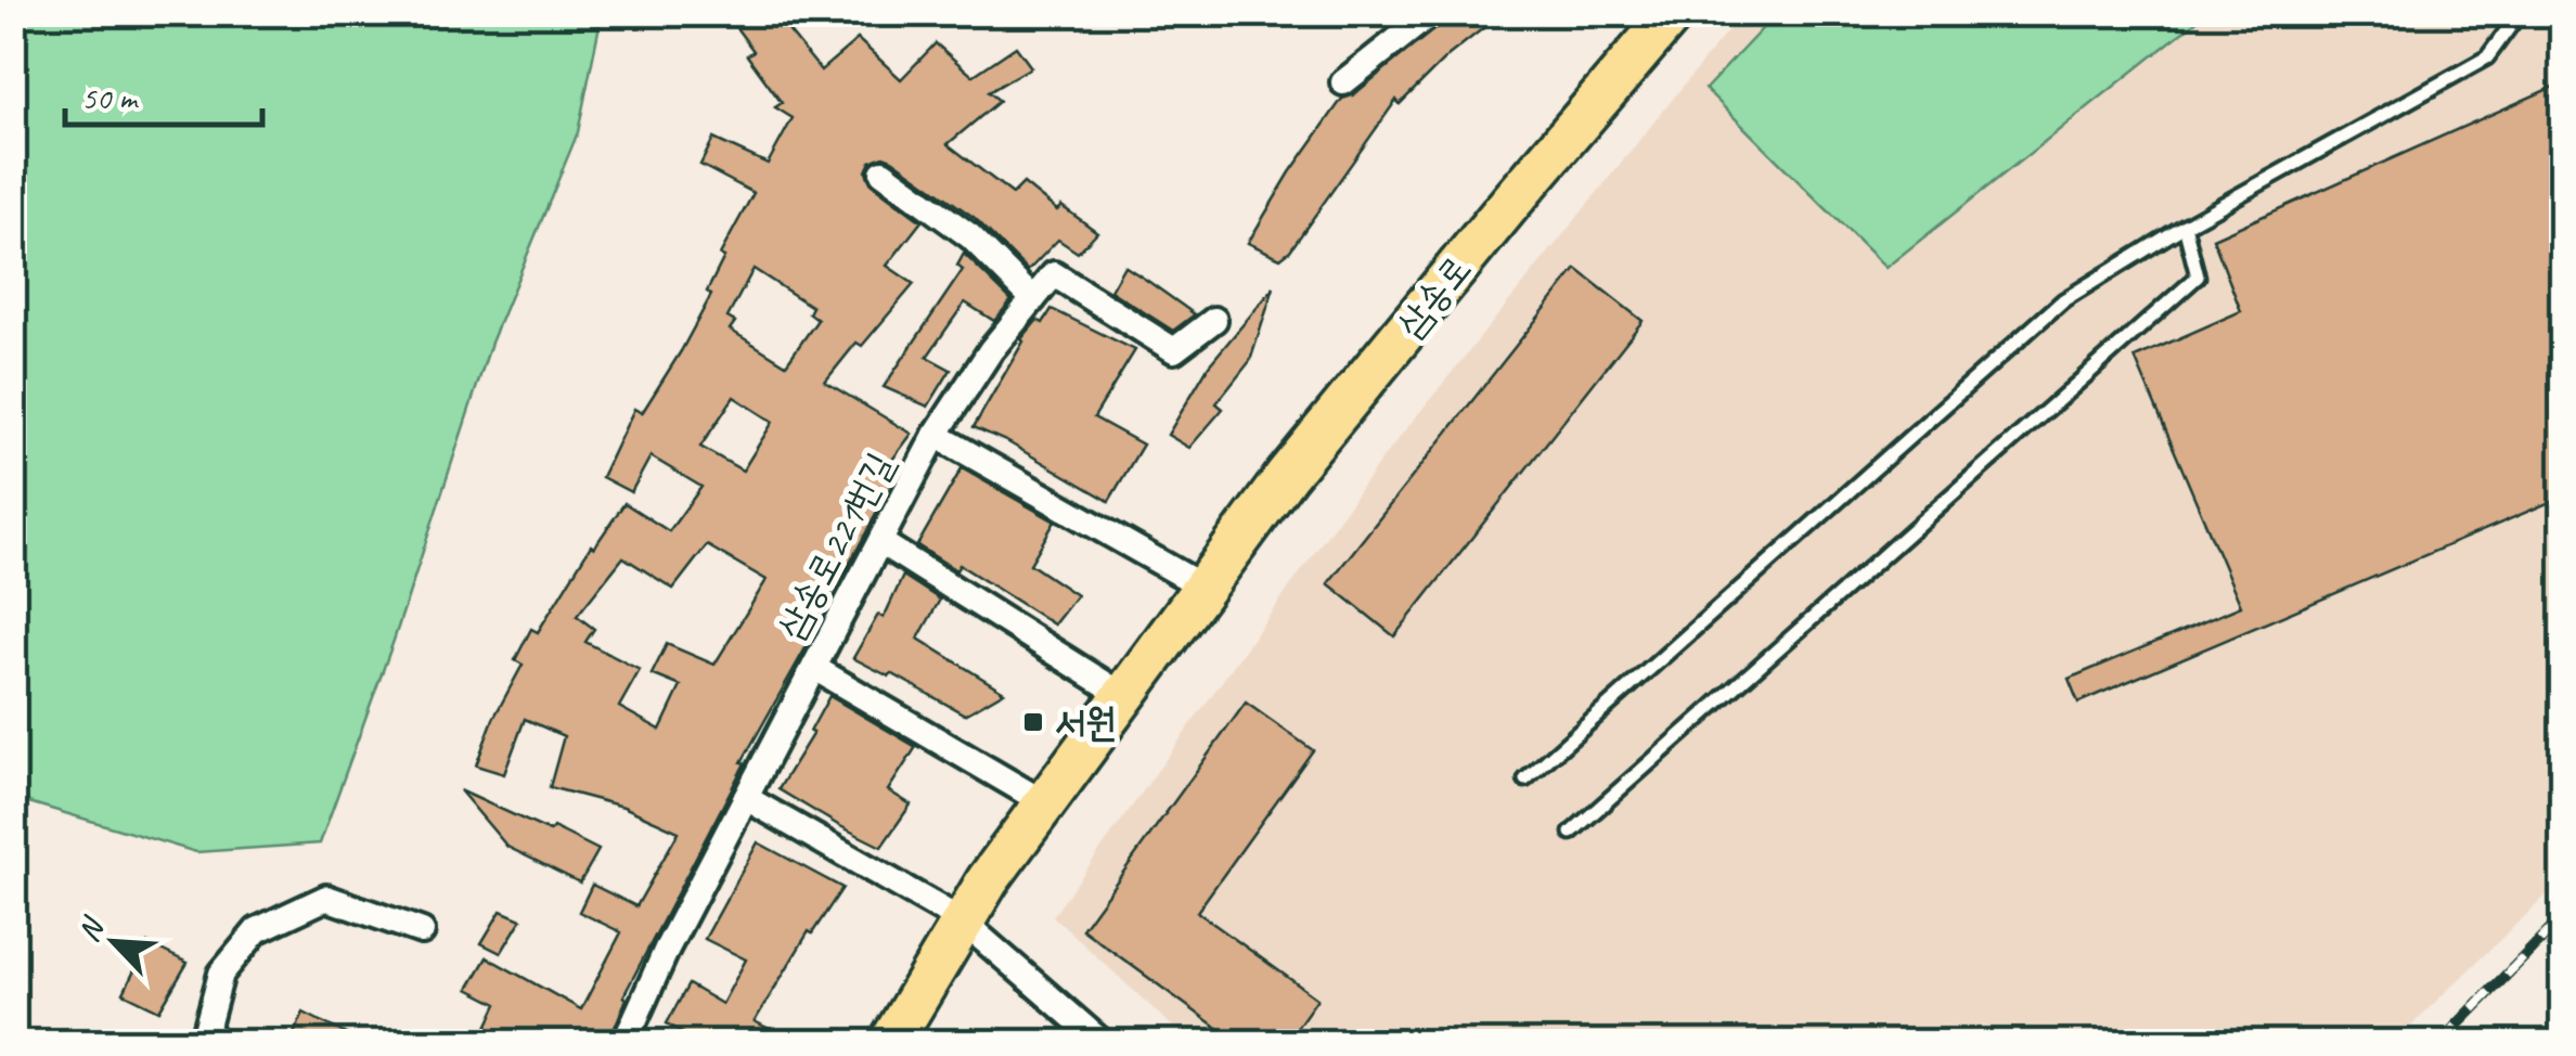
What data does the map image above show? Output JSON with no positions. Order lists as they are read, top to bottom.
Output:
{
  "streets": {
    "main road": ["삼송로"],
    "street": ["삼송로221번길"]
  },
  "places": {
    "transit": ["서원"]
  },
  "scale_bar": "50 m",
  "north": "top left"
}
